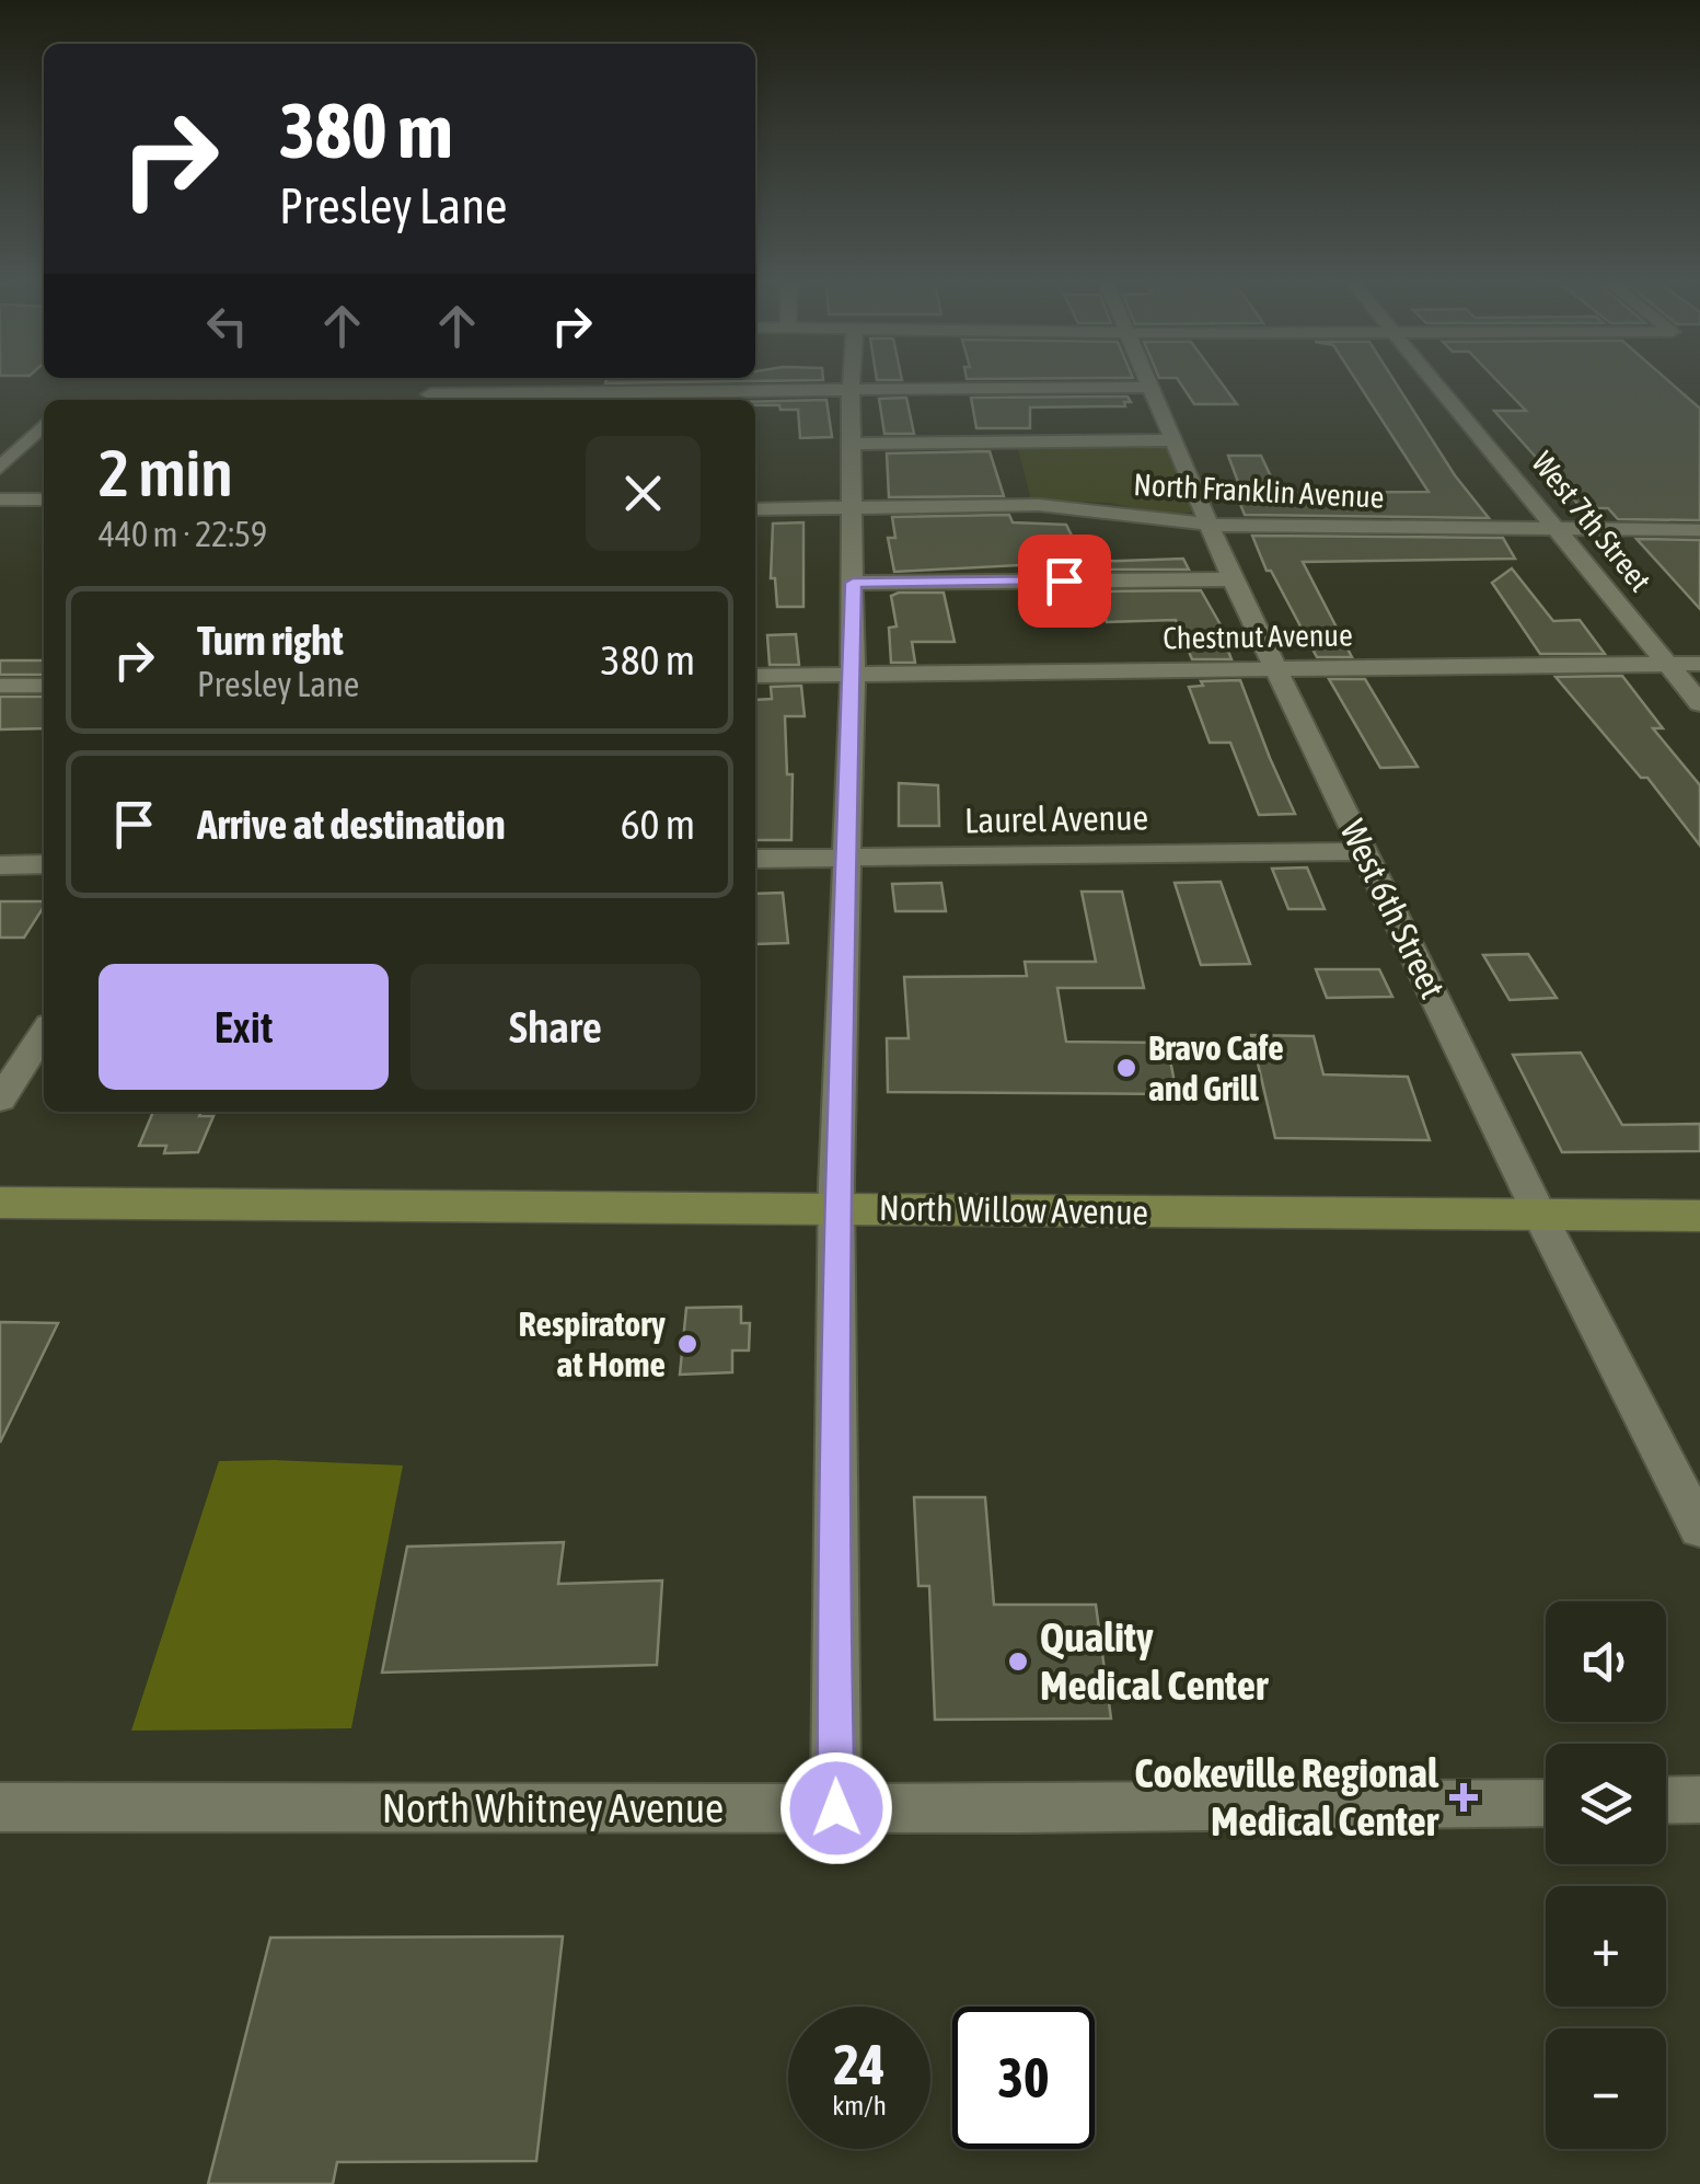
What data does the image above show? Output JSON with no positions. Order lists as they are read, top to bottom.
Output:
{
  "streets": {
    "main road": ["North Willow Avenue"],
    "street": [
      "North Franklin Avenue",
      "West 7th Street",
      "Chestnut Avenue",
      "Laurel Avenue",
      "West 6th Street",
      "North Whitney Avenue"
    ]
  },
  "crossings": [
    ["North Franklin Avenue", "West 7th Street"],
    ["North Franklin Avenue", "West 6th Street"],
    ["West 7th Street", "Chestnut Avenue"],
    ["Chestnut Avenue", "West 6th Street"],
    ["Laurel Avenue", "West 6th Street"],
    ["West 6th Street", "North Willow Avenue"]
  ],
  "places": {
    "other": ["Bravo Cafe and Grill", "Respiratory at Home", "Quality Medical Center"],
    "health": ["Cookeville Regional Medical Center"]
  },
  "page": {
    "turn": ["380 m", "Presley Lane"],
    "heading": ["2 min", "440 m · 22:59"],
    "list": [
      {
        "name": "Turn right",
        "note": "Presley Lane",
        "value": "380 m"
      },
      {
        "name": "Arrive at destination",
        "value": "60 m"
      }
    ],
    "buttons": ["Exit", "Share"],
    "map_buttons": ["+", "−"],
    "speed": "24 km/h",
    "limit": "30"
  }
}
